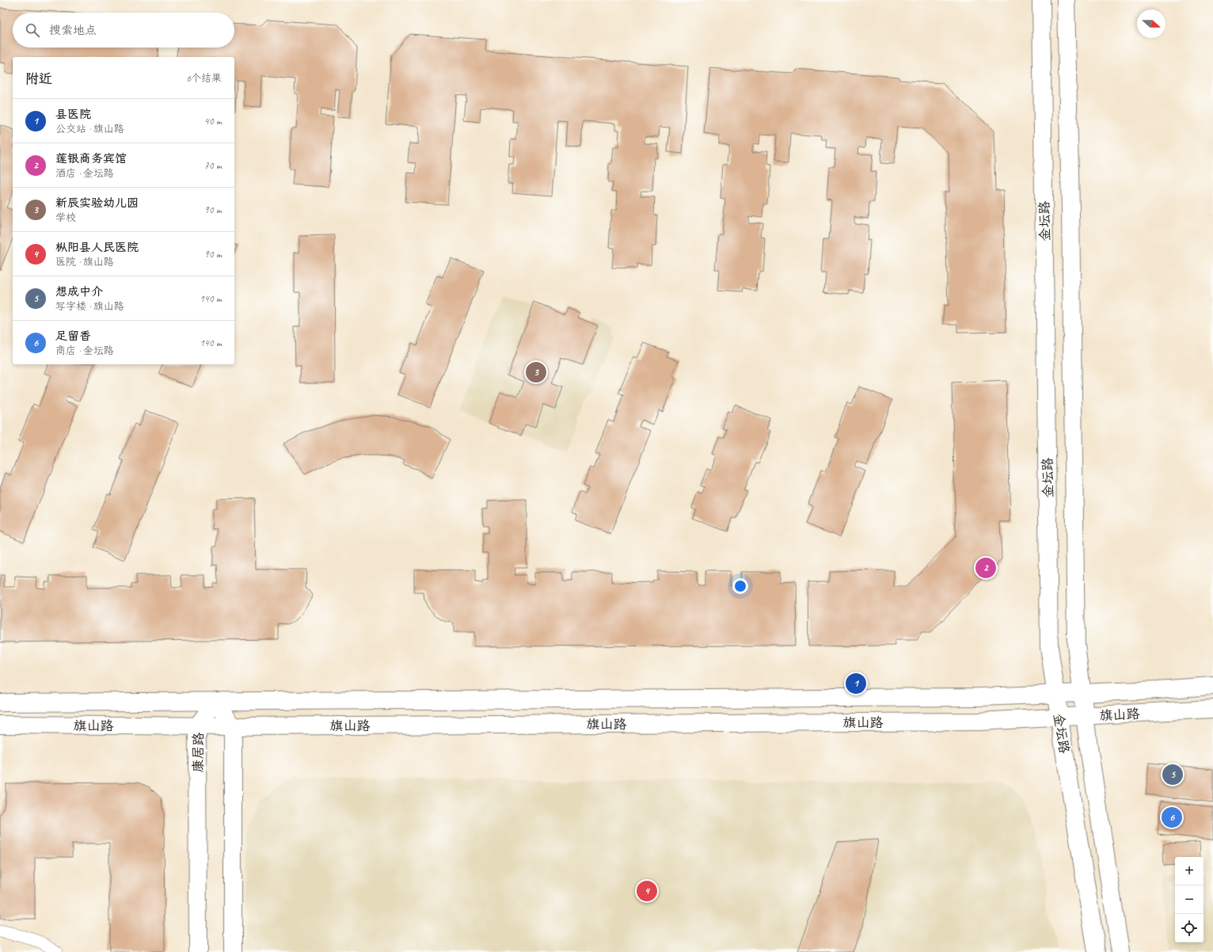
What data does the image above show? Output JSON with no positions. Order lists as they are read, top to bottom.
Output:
{
  "streets": {
    "main road": ["金坛路", "旗山路", "康居路"]
  },
  "crossings": [
    ["金坛路", "旗山路"],
    ["旗山路", "康居路"]
  ],
  "north": "right",
  "page": {
    "search": "搜索地点",
    "heading": ["附近", "6个结果"],
    "list": [
      {
        "mark": "1",
        "name": "县医院",
        "note": "公交站 · 旗山路",
        "value": "40 m"
      },
      {
        "mark": "2",
        "name": "莲银商务宾馆",
        "note": "酒店 · 金坛路",
        "value": "70 m"
      },
      {
        "mark": "3",
        "name": "新辰实验幼儿园",
        "note": "学校",
        "value": "90 m"
      },
      {
        "mark": "4",
        "name": "枞阳县人民医院",
        "note": "医院 · 旗山路",
        "value": "90 m"
      },
      {
        "mark": "5",
        "name": "想成中介",
        "note": "写字楼 · 旗山路",
        "value": "140 m"
      },
      {
        "mark": "6",
        "name": "足留香",
        "note": "商店 · 金坛路",
        "value": "140 m"
      }
    ],
    "pins": [
      "3",
      "2",
      "1",
      "5",
      "6",
      "4"
    ],
    "map_buttons": ["+", "−"]
  }
}
